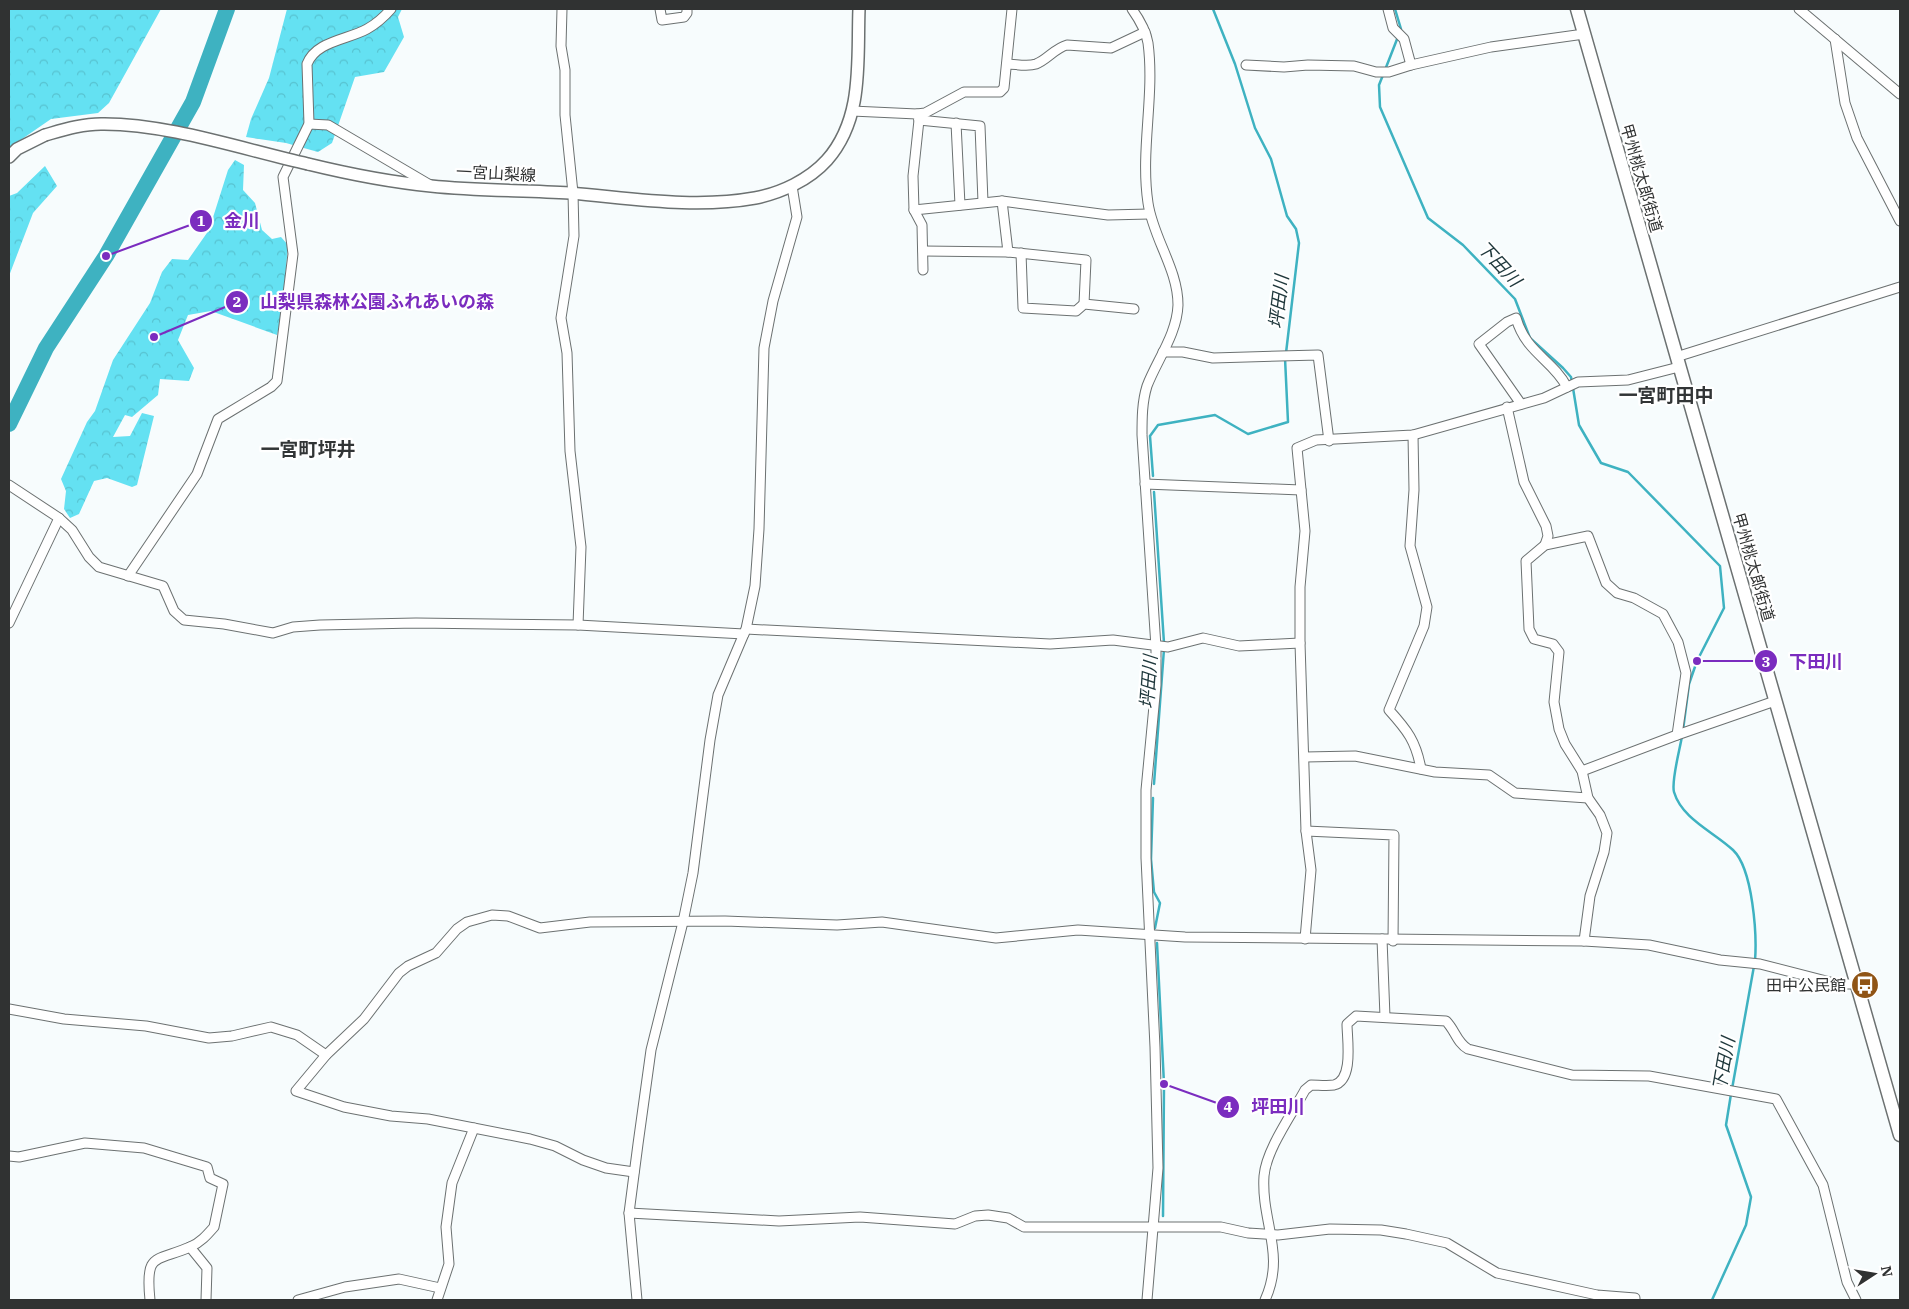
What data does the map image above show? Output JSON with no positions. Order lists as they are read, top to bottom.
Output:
{
  "streets": {
    "highway": ["甲州桃太郎街道"],
    "main road": ["一宮山梨線"]
  },
  "districts": ["一宮町田中", "一宮町坪井"],
  "water": ["下田川", "坪田川"],
  "places": {
    "other": [
      "金川",
      "山梨県森林公園ふれあいの森",
      "下田川",
      "坪田川"
    ],
    "bus stop": ["田中公民館"]
  },
  "north": "right"
}
